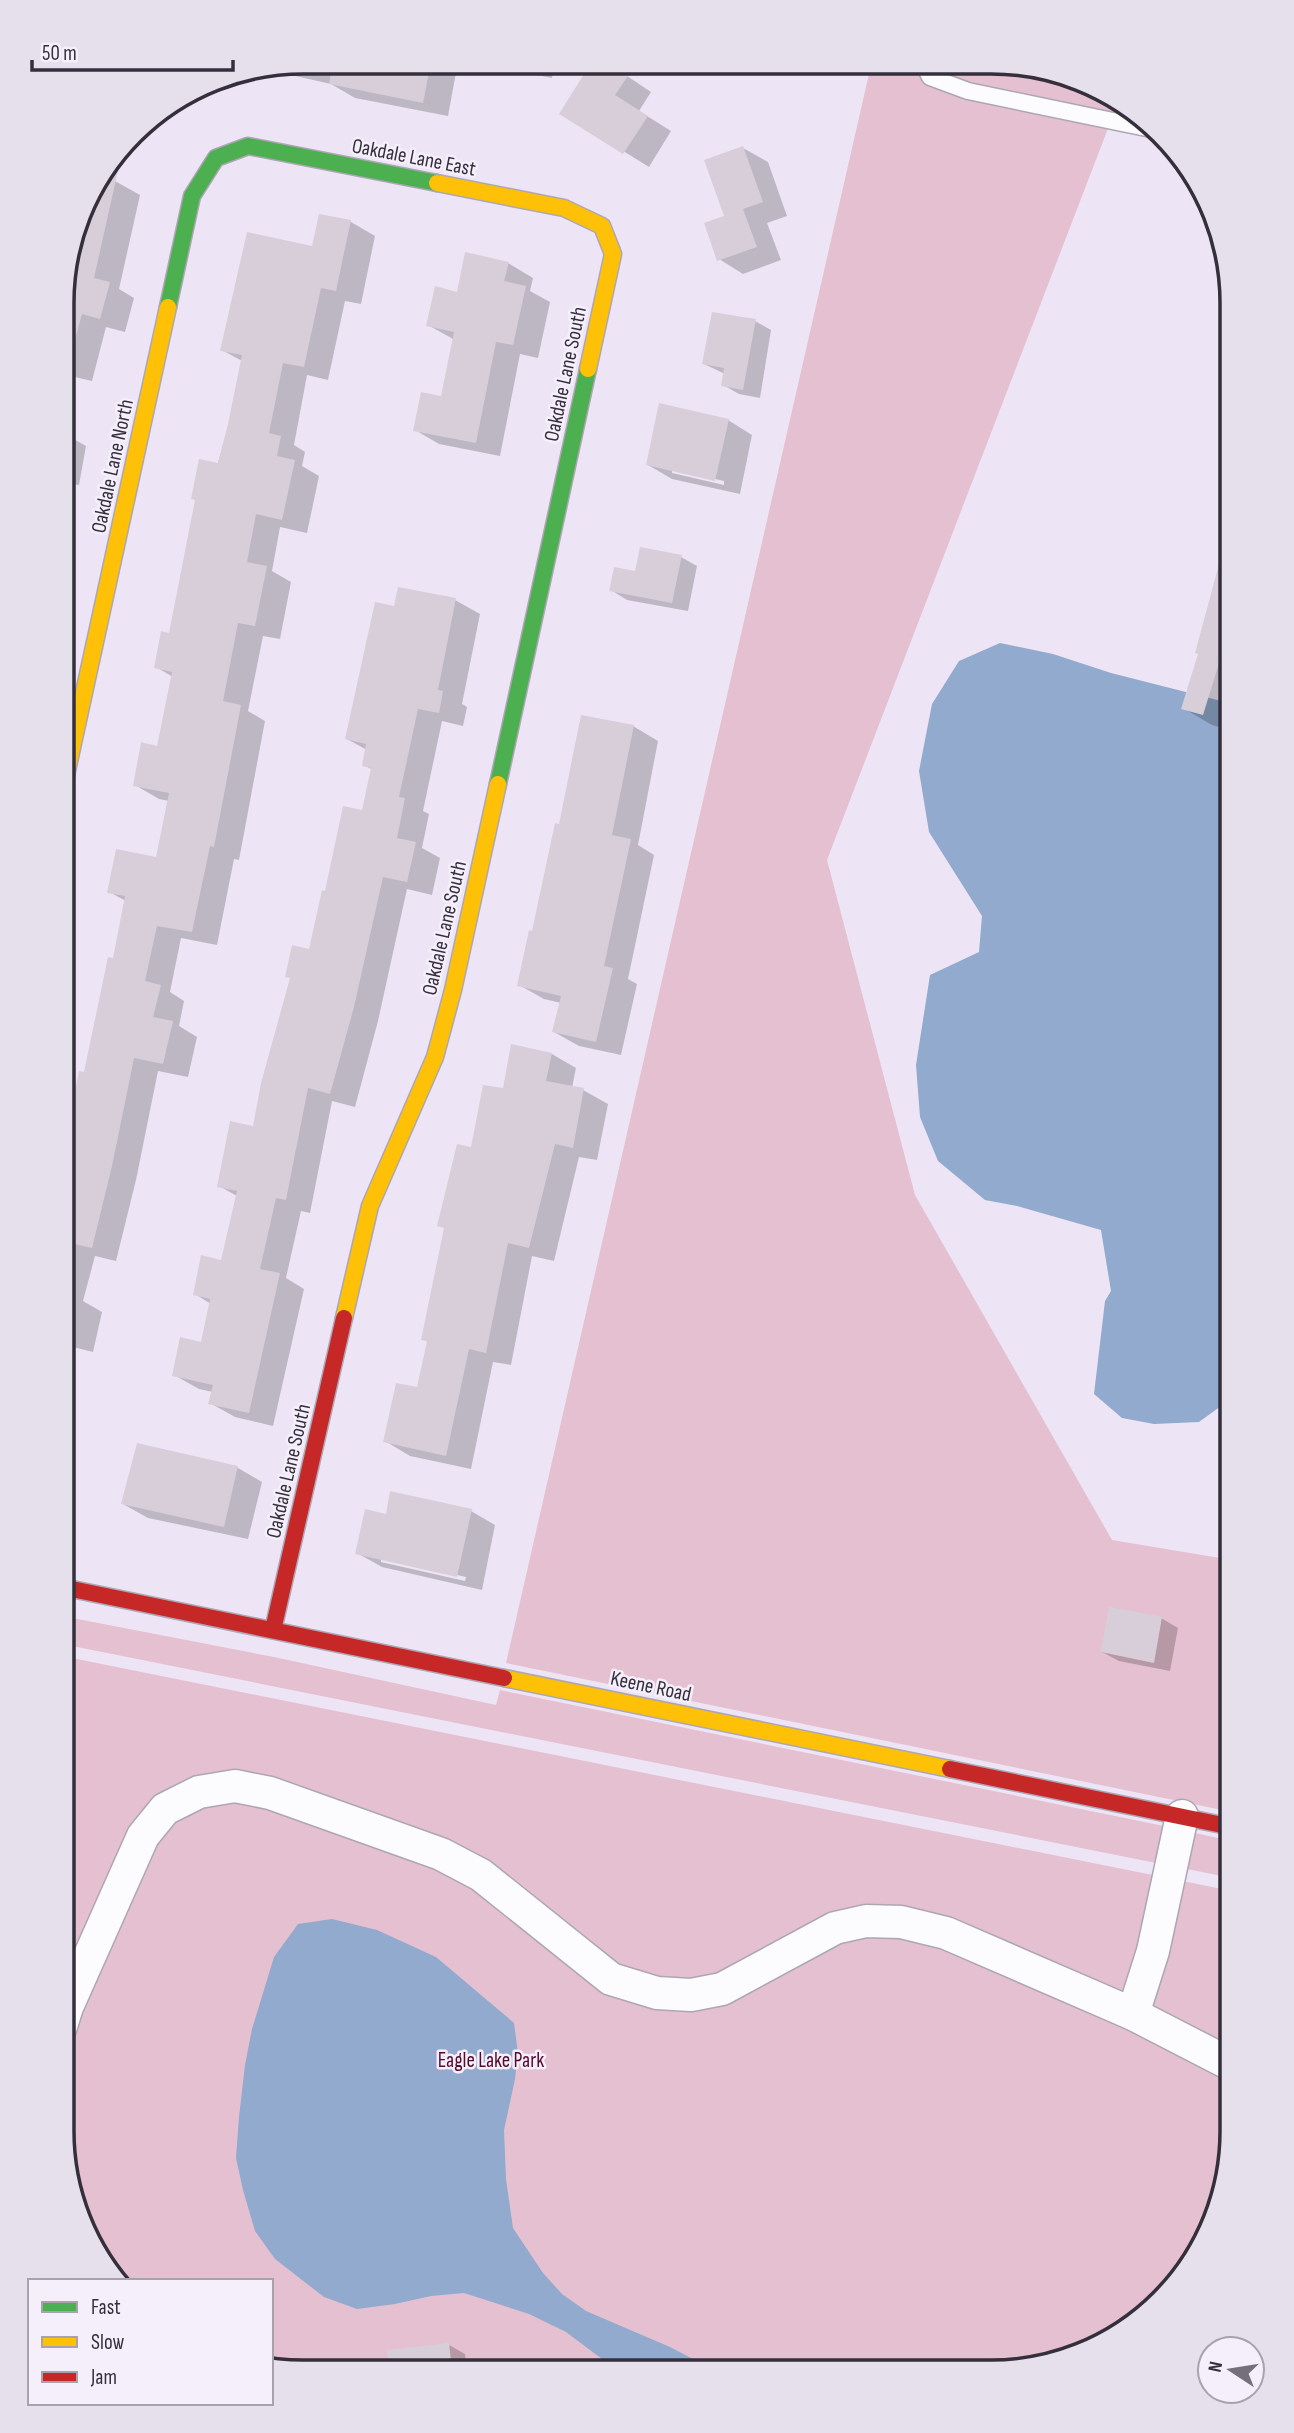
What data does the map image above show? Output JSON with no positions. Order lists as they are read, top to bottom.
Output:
{
  "streets": {
    "street": [
      "Oakdale Lane East",
      "Oakdale Lane South",
      "Oakdale Lane North",
      "Keene Road"
    ]
  },
  "crossings": [
    ["Oakdale Lane East", "Oakdale Lane South"],
    ["Oakdale Lane East", "Oakdale Lane North"],
    ["Oakdale Lane South", "Keene Road"]
  ],
  "parks": ["Eagle Lake Park"],
  "legend": ["Fast", "Slow", "Jam"],
  "scale_bar": "50 m",
  "north": "left"
}
